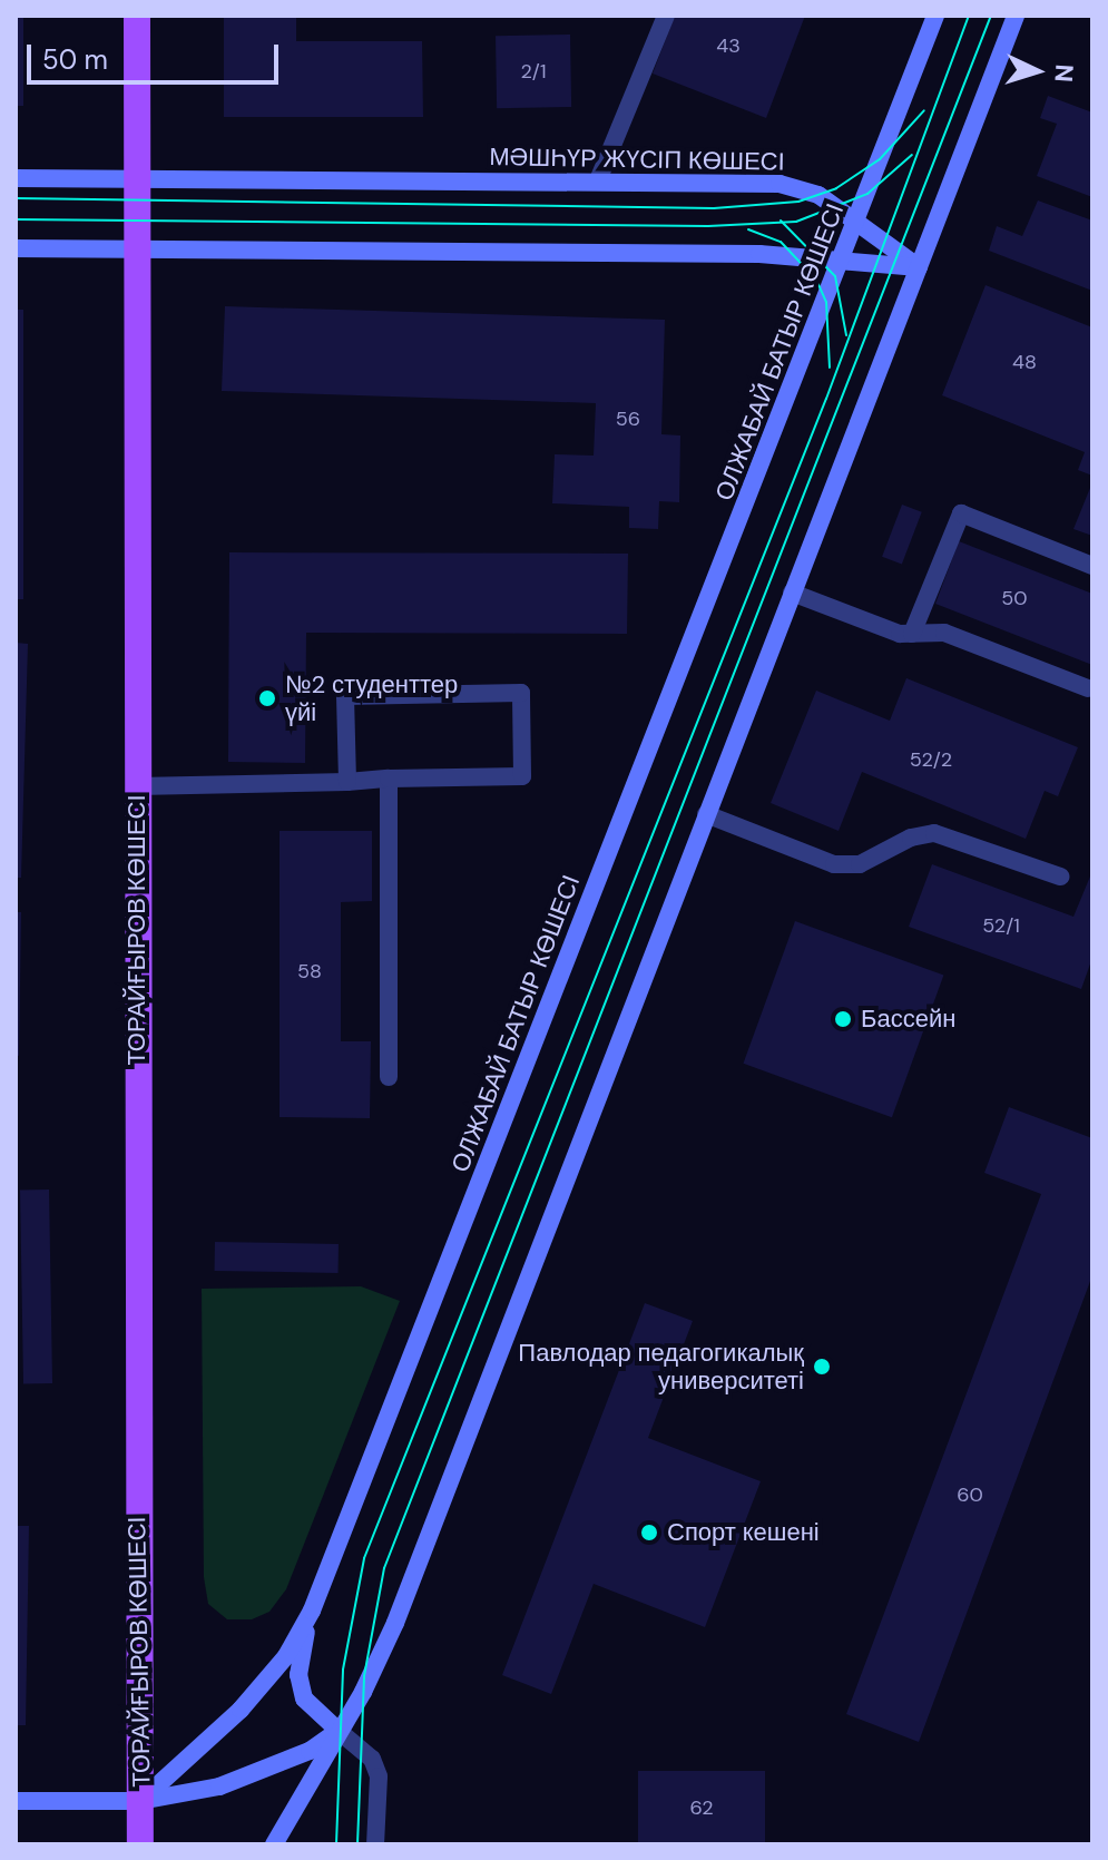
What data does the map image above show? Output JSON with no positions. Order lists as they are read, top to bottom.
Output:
{
  "streets": {
    "main road": ["МӘШҺҮР ЖҮСІП КӨШЕСІ", "ОЛЖАБАЙ БАТЫР КӨШЕСІ", "ТОРАЙҒЫРОВ КӨШЕСІ"]
  },
  "crossings": [
    ["МӘШҺҮР ЖҮСІП КӨШЕСІ", "ОЛЖАБАЙ БАТЫР КӨШЕСІ"],
    ["МӘШҺҮР ЖҮСІП КӨШЕСІ", "ТОРАЙҒЫРОВ КӨШЕСІ"],
    ["ОЛЖАБАЙ БАТЫР КӨШЕСІ", "ТОРАЙҒЫРОВ КӨШЕСІ"]
  ],
  "places": [
    "№2 студенттер үйі",
    "Бассейн",
    "Павлодар педагогикалық университеті",
    "Спорт кешені"
  ],
  "house_numbers": [
    "43",
    "2/1",
    "48",
    "56",
    "50",
    "52/2",
    "52/1",
    "58",
    "60",
    "62"
  ],
  "scale_bar": "50 m",
  "north": "right"
}
